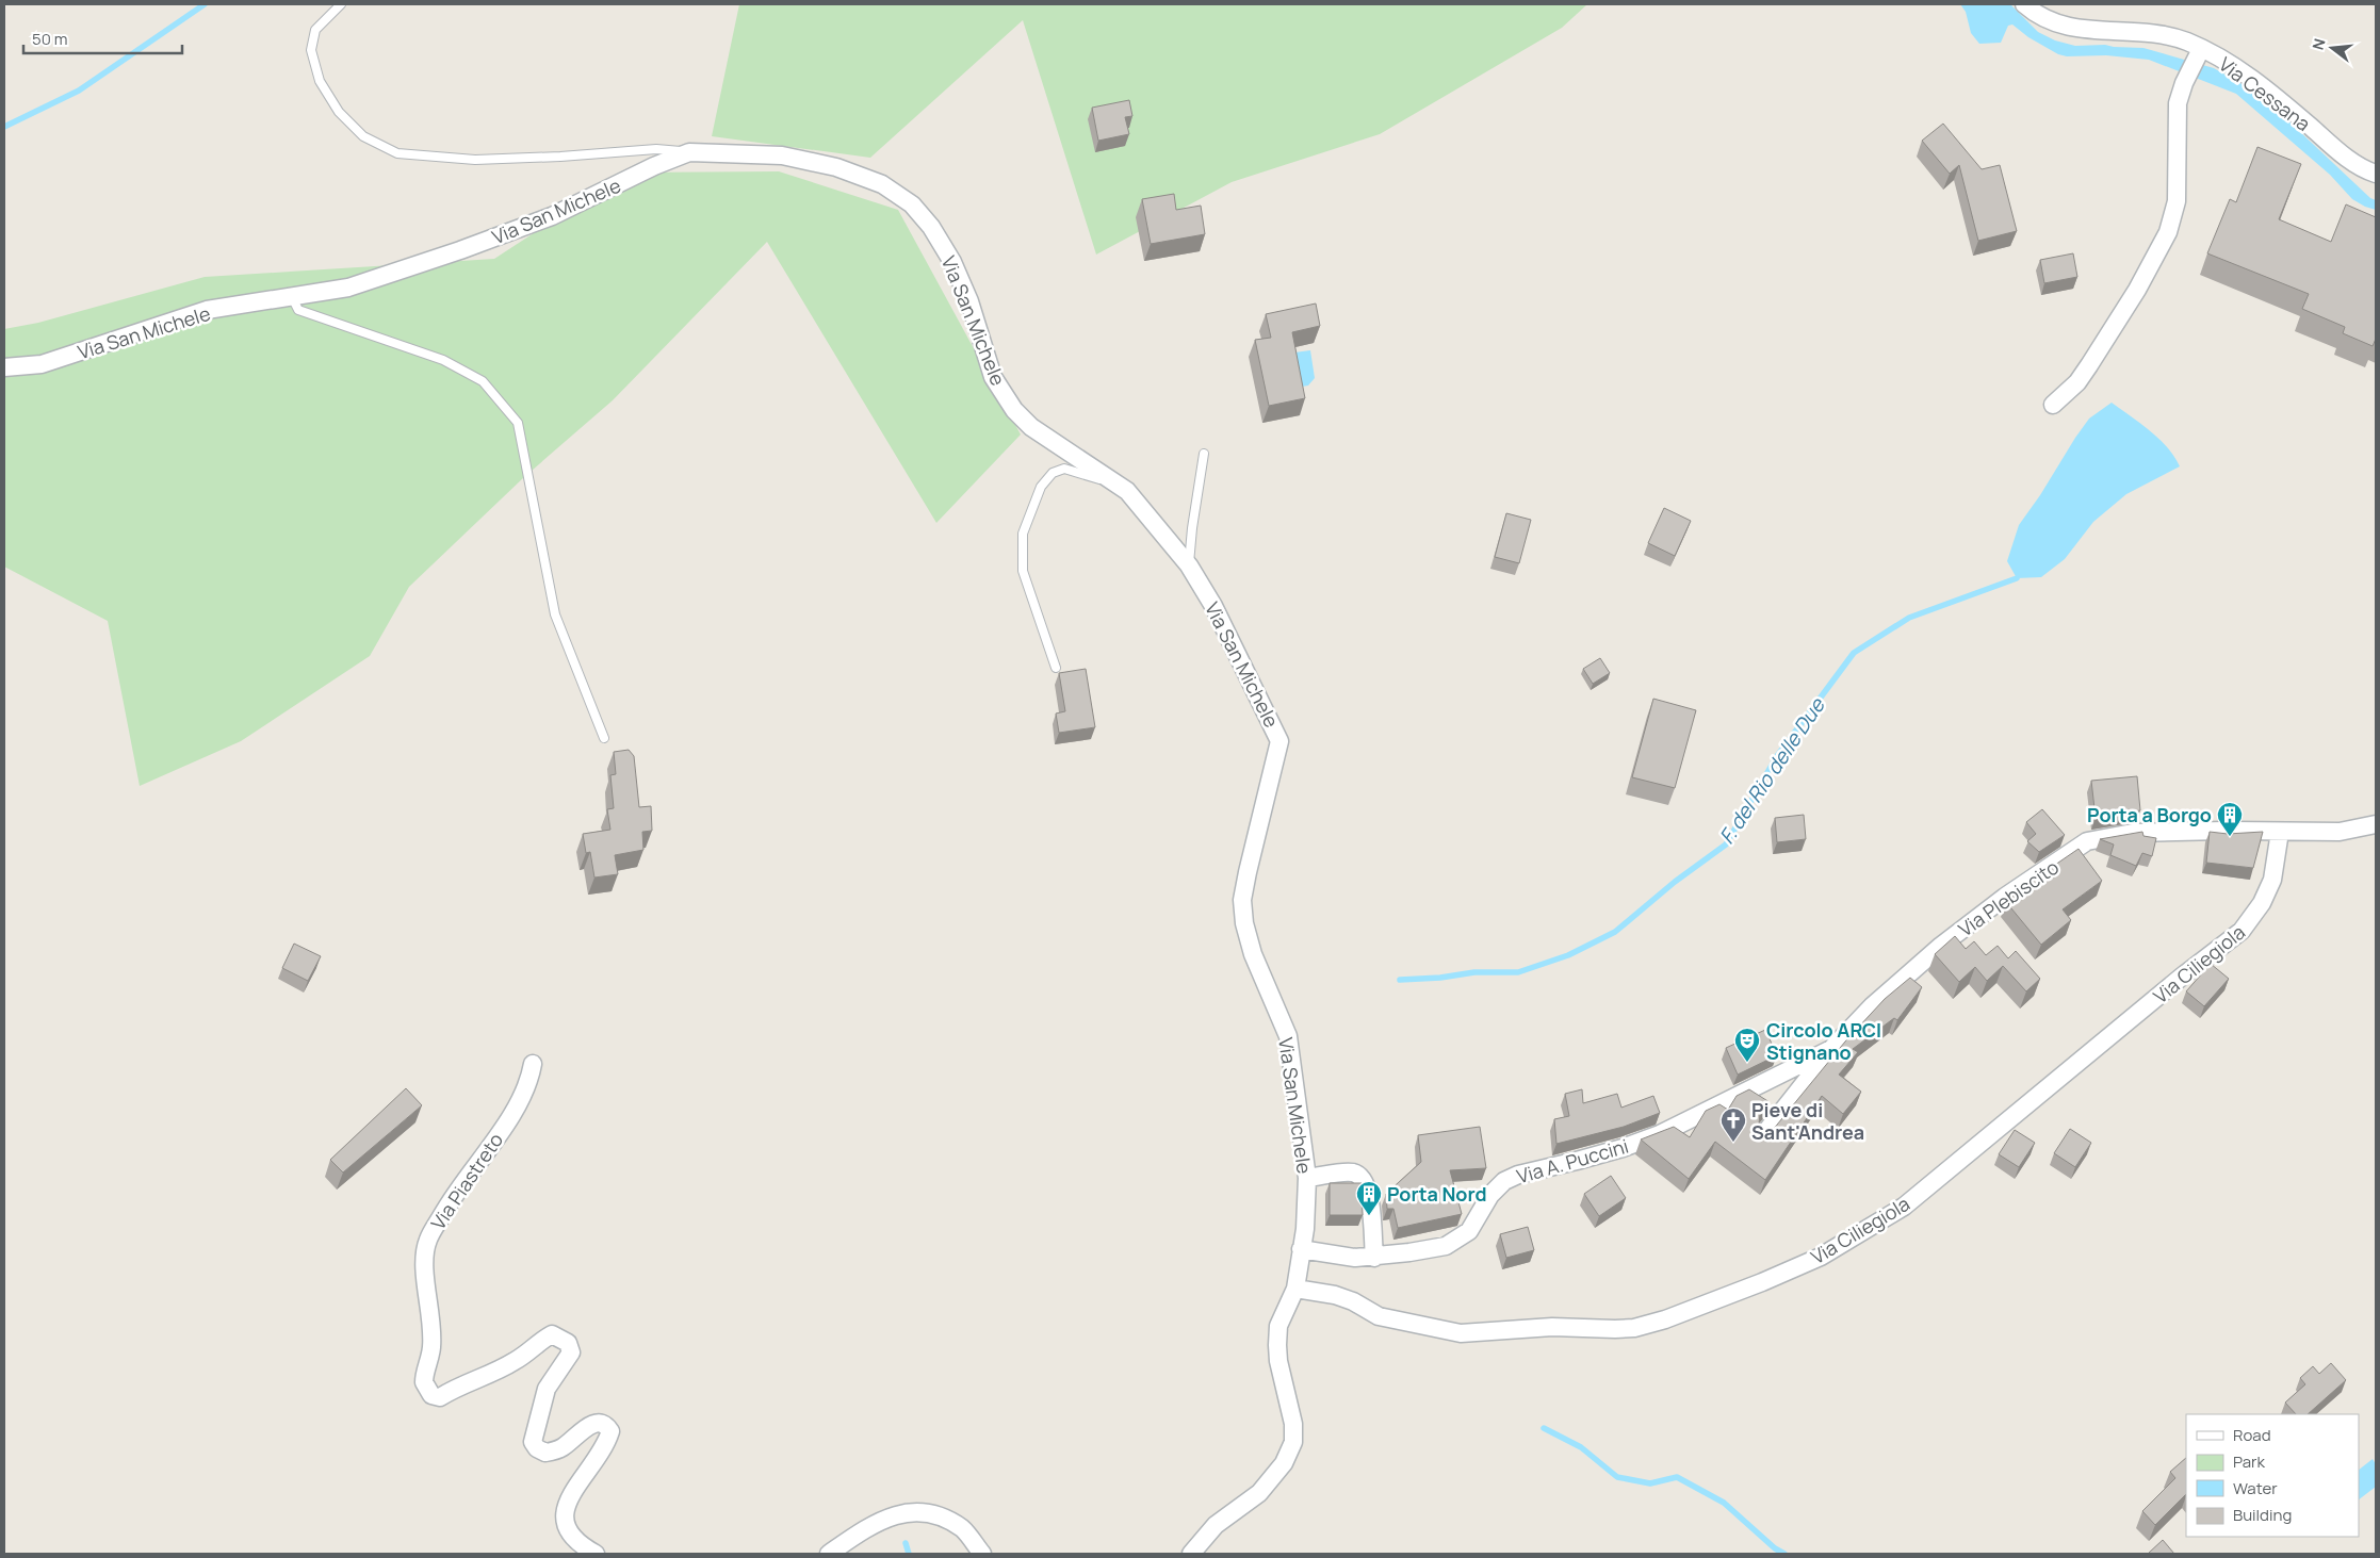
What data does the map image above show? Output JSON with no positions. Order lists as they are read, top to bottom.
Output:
{
  "streets": {
    "street": [
      "Via Cessana",
      "Via San Michele",
      "Via Plebiscito",
      "Via Ciliegiola",
      "Via A. Puccini",
      "Via Piastreto"
    ]
  },
  "crossings": [
    ["Via San Michele", "Via A. Puccini"],
    ["Via Plebiscito", "Via Ciliegiola"],
    ["Via Plebiscito", "Via A. Puccini"]
  ],
  "water": ["F. del Rio delle Due"],
  "places": {
    "building": ["Porta a Borgo", "Porta Nord"],
    "theatre": ["Circolo ARCI Stignano"],
    "church": ["Pieve di Sant'Andrea"]
  },
  "legend": [
    "Road",
    "Park",
    "Water",
    "Building"
  ],
  "scale_bar": "50 m",
  "north": "left"
}
